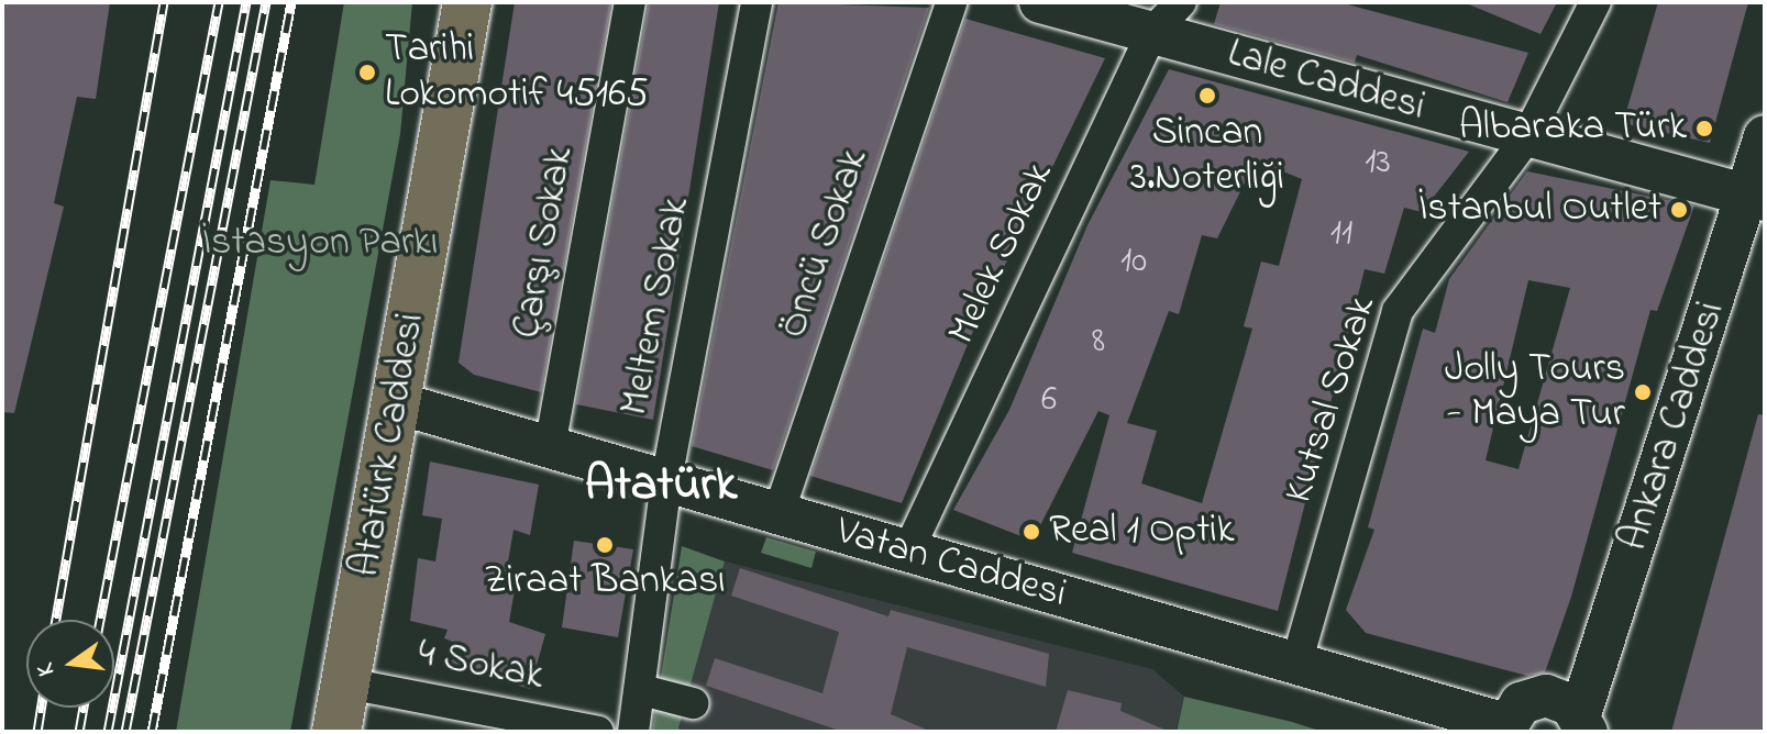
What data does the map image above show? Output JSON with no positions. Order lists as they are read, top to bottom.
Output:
{
  "streets": {
    "main road": [
      "Lale Caddesi",
      "Ankara Caddesi",
      "Atatürk Caddesi",
      "Vatan Caddesi"
    ],
    "street": [
      "Çarşı Sokak",
      "Öncü Sokak",
      "Melek Sokak",
      "Meltem Sokak",
      "Kutsal Sokak",
      "4 Sokak"
    ]
  },
  "crossings": [
    ["Lale Caddesi", "Melek Sokak"],
    ["Lale Caddesi", "Kutsal Sokak"],
    ["Lale Caddesi", "Ankara Caddesi"],
    ["Çarşı Sokak", "Vatan Caddesi"],
    ["Öncü Sokak", "Vatan Caddesi"],
    ["Melek Sokak", "Vatan Caddesi"],
    ["Meltem Sokak", "Vatan Caddesi"],
    ["Kutsal Sokak", "Vatan Caddesi"],
    ["Atatürk Caddesi", "Vatan Caddesi"],
    ["Atatürk Caddesi", "4 Sokak"]
  ],
  "districts": ["Atatürk"],
  "parks": ["İstasyon Parkı"],
  "places": [
    "Tarihi Lokomotif 45165",
    "Sincan 3.Noterliği",
    "Albaraka Türk",
    "İstanbul Outlet",
    "Jolly Tours - Maya Tur",
    "Real 1 Optik",
    "Ziraat Bankası"
  ],
  "house_numbers": [
    "13",
    "11",
    "10",
    "8",
    "6"
  ],
  "north": "left"
}
